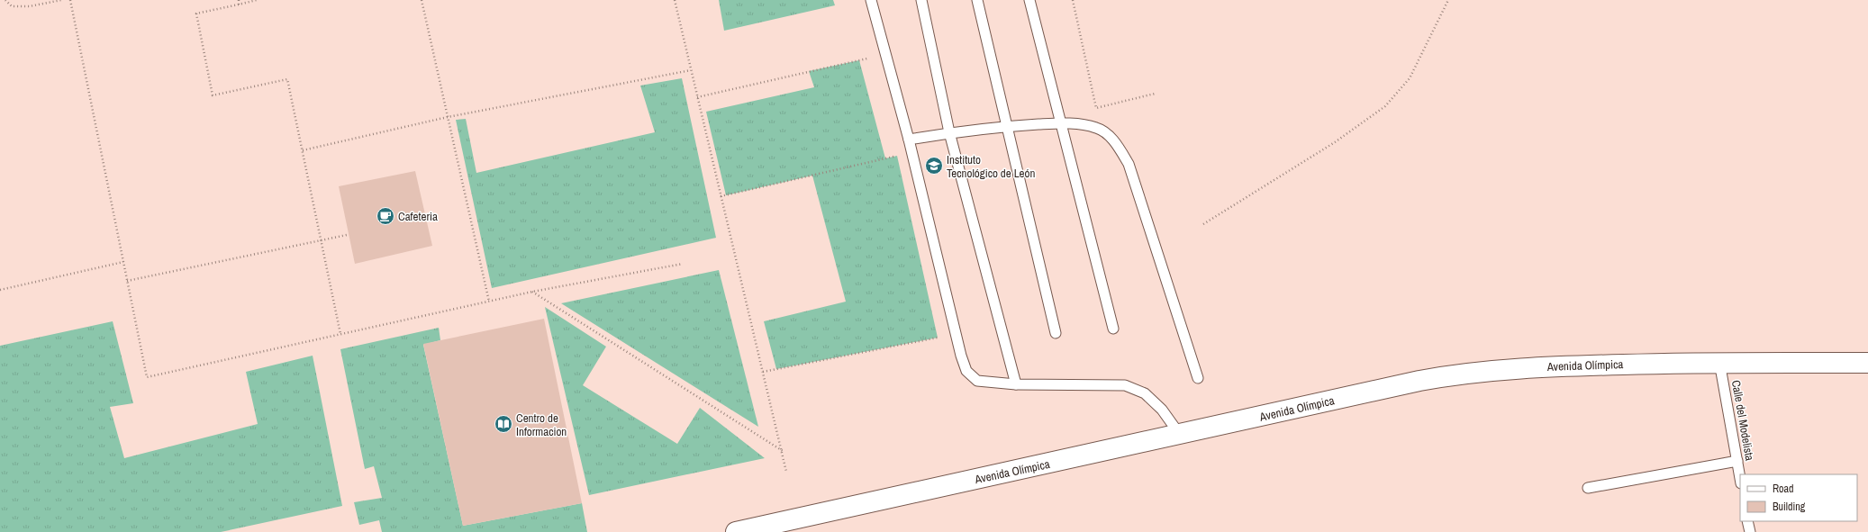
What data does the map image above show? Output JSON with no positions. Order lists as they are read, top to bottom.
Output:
{
  "streets": {
    "street": ["Avenida Olímpica"],
    "lane": ["Calle del Modelista"]
  },
  "crossings": [
    ["Avenida Olímpica", "Calle del Modelista"]
  ],
  "places": {
    "school or university": ["Instituto Tecnológico de León"],
    "cafe": ["Cafeteria"],
    "library": ["Centro de Informacion"]
  },
  "legend": ["Road", "Building"]
}
